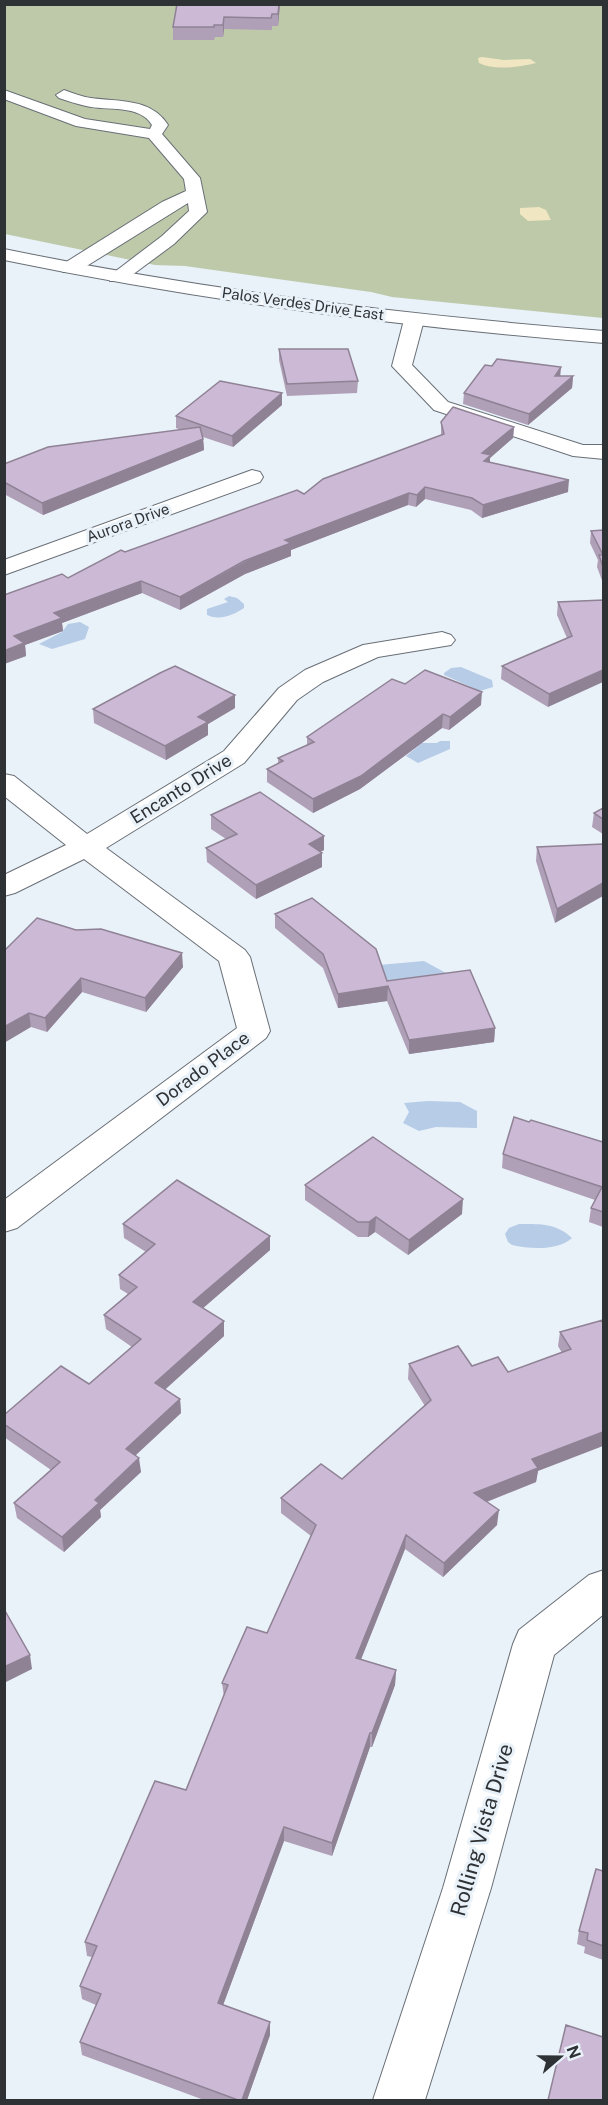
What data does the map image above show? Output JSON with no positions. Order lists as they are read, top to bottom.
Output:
{
  "streets": {
    "street": [
      "Palos Verdes Drive East",
      "Aurora Drive",
      "Encanto Drive",
      "Dorado Place",
      "Rolling Vista Drive"
    ]
  },
  "crossings": [
    ["Encanto Drive", "Dorado Place"]
  ],
  "north": "right"
}
